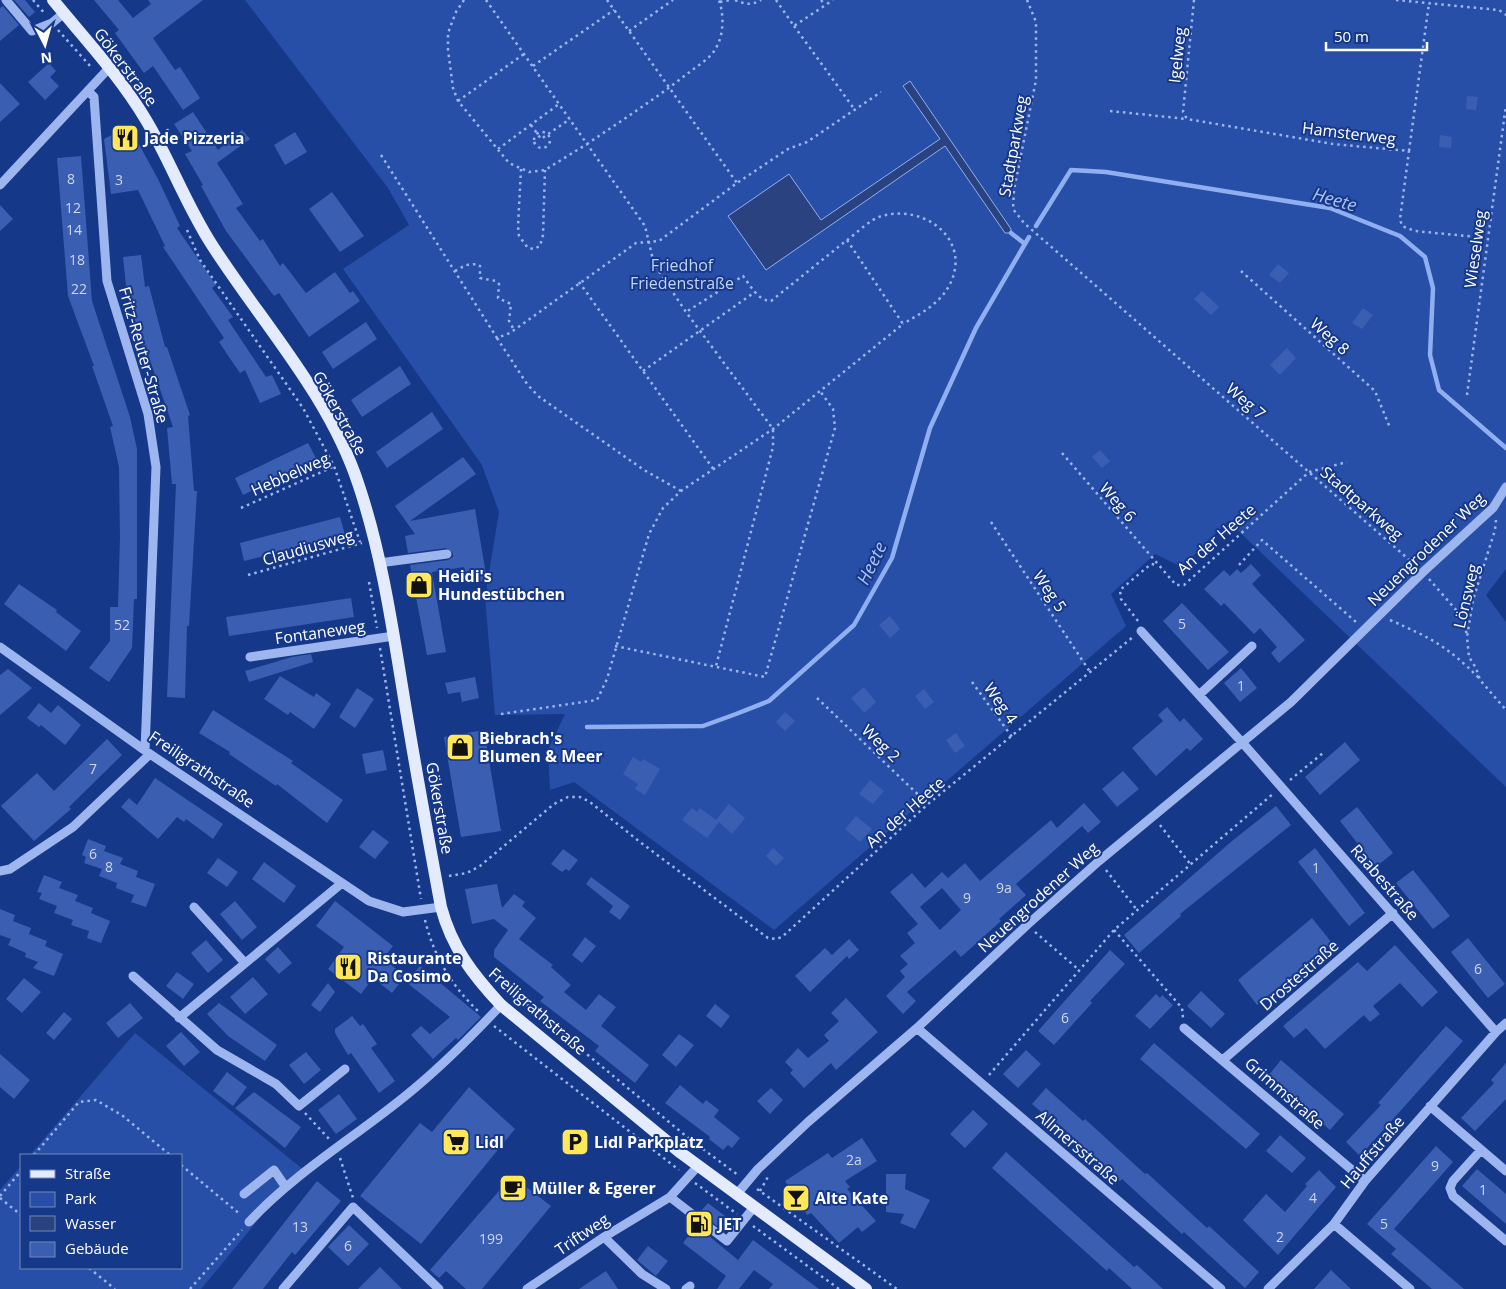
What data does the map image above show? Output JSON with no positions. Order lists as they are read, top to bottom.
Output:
{
  "streets": {
    "main road": ["Gökerstraße", "Freiligrathstraße"],
    "street": [
      "Fritz-Reuter-Straße",
      "Neuengrodener Weg",
      "Fontaneweg",
      "Raabestraße",
      "Drostestraße",
      "Grimmstraße",
      "Allmersstraße",
      "Hauffstraße",
      "Triftweg"
    ],
    "path": [
      "Igelweg",
      "Hamsterweg",
      "Stadtparkweg",
      "Wieselweg",
      "Weg 8",
      "Weg 7",
      "Hebbelweg",
      "Weg 6",
      "An der Heete",
      "Claudiusweg",
      "Weg 5",
      "Lönsweg",
      "Weg 4",
      "Weg 2"
    ]
  },
  "crossings": [
    ["Igelweg", "Hamsterweg"],
    ["Gökerstraße", "Hebbelweg"],
    ["Gökerstraße", "An der Heete"],
    ["Gökerstraße", "Claudiusweg"],
    ["Gökerstraße", "Fontaneweg"],
    ["Gökerstraße", "Freiligrathstraße"],
    ["Hamsterweg", "Wieselweg"],
    ["Stadtparkweg", "Weg 7"],
    ["Stadtparkweg", "An der Heete"],
    ["Stadtparkweg", "Neuengrodener Weg"],
    ["Stadtparkweg", "Lönsweg"],
    ["Fritz-Reuter-Straße", "Freiligrathstraße"],
    ["Weg 7", "An der Heete"],
    ["Weg 6", "An der Heete"],
    ["An der Heete", "Weg 5"],
    ["An der Heete", "Weg 4"],
    ["An der Heete", "Weg 2"],
    ["An der Heete", "Raabestraße"],
    ["Neuengrodener Weg", "Lönsweg"],
    ["Neuengrodener Weg", "Freiligrathstraße"],
    ["Neuengrodener Weg", "Raabestraße"],
    ["Neuengrodener Weg", "Allmersstraße"],
    ["Freiligrathstraße", "Triftweg"],
    ["Raabestraße", "Drostestraße"],
    ["Raabestraße", "Hauffstraße"],
    ["Drostestraße", "Grimmstraße"],
    ["Grimmstraße", "Hauffstraße"]
  ],
  "water": ["Heete"],
  "parks": ["Friedhof Friedenstraße"],
  "places": {
    "restaurant": ["Jade Pizzeria", "Ristaurante Da Cosimo"],
    "shop": ["Heidi's Hundestübchen", "Biebrach's Blumen & Meer"],
    "supermarket": ["Lidl"],
    "parking": ["Lidl Parkplatz"],
    "cafe": ["Müller & Egerer"],
    "bar": ["Alte Kate"],
    "fuel station": ["JET"]
  },
  "house_numbers": [
    "8",
    "3",
    "12",
    "14",
    "18",
    "22",
    "5",
    "52",
    "1",
    "7",
    "6",
    "8",
    "1",
    "9a",
    "9",
    "6",
    "6",
    "2a",
    "9",
    "1",
    "4",
    "5",
    "13",
    "2",
    "199",
    "6"
  ],
  "legend": [
    "Straße",
    "Park",
    "Wasser",
    "Gebäude"
  ],
  "scale_bar": "50 m",
  "north": "bottom"
}
